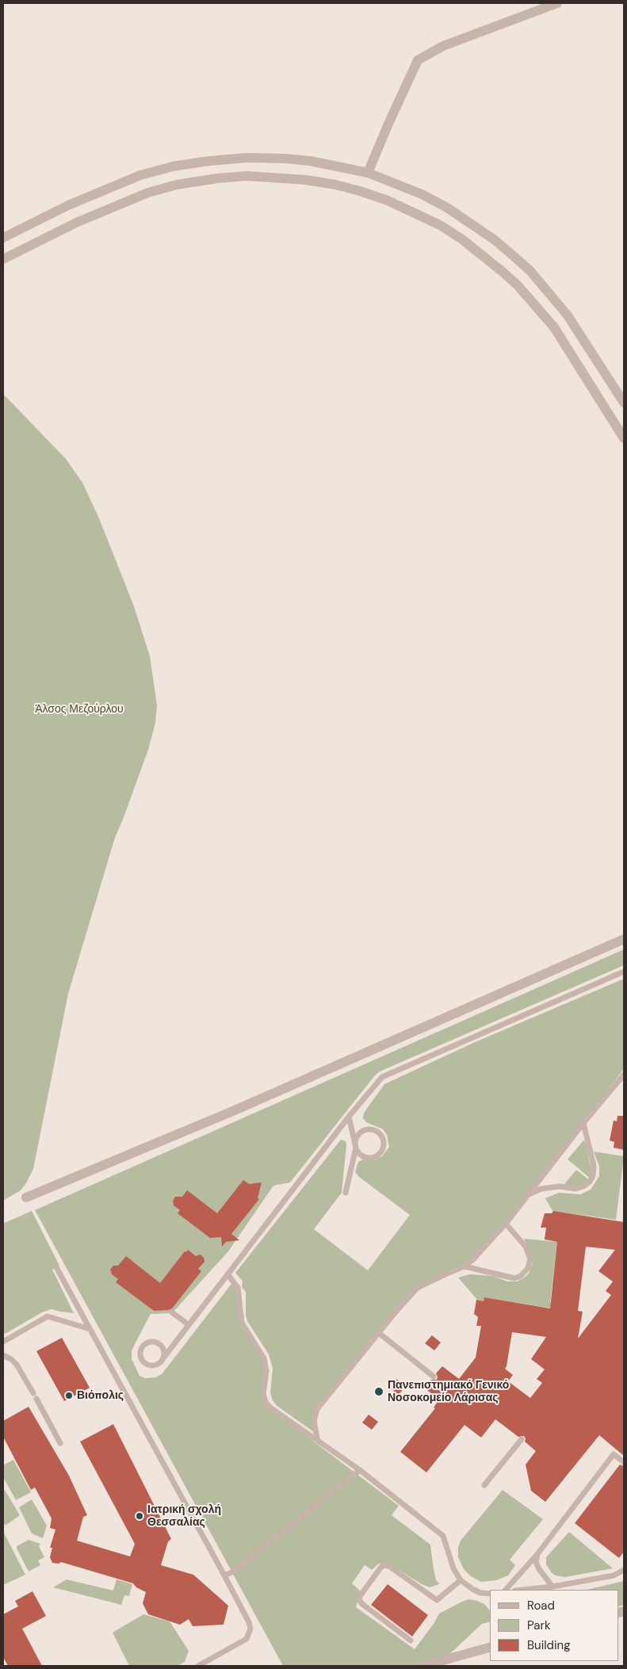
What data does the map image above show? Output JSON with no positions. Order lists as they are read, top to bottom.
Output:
{
  "parks": ["Άλσος Μεζούρλου"],
  "places": ["Πανεπιστημιακό Γενικό Νοσοκομείο Λάρισας", "Βιόπολις", "Ιατρική σχολή Θεσσαλίας"],
  "legend": ["Road", "Park", "Building"]
}
